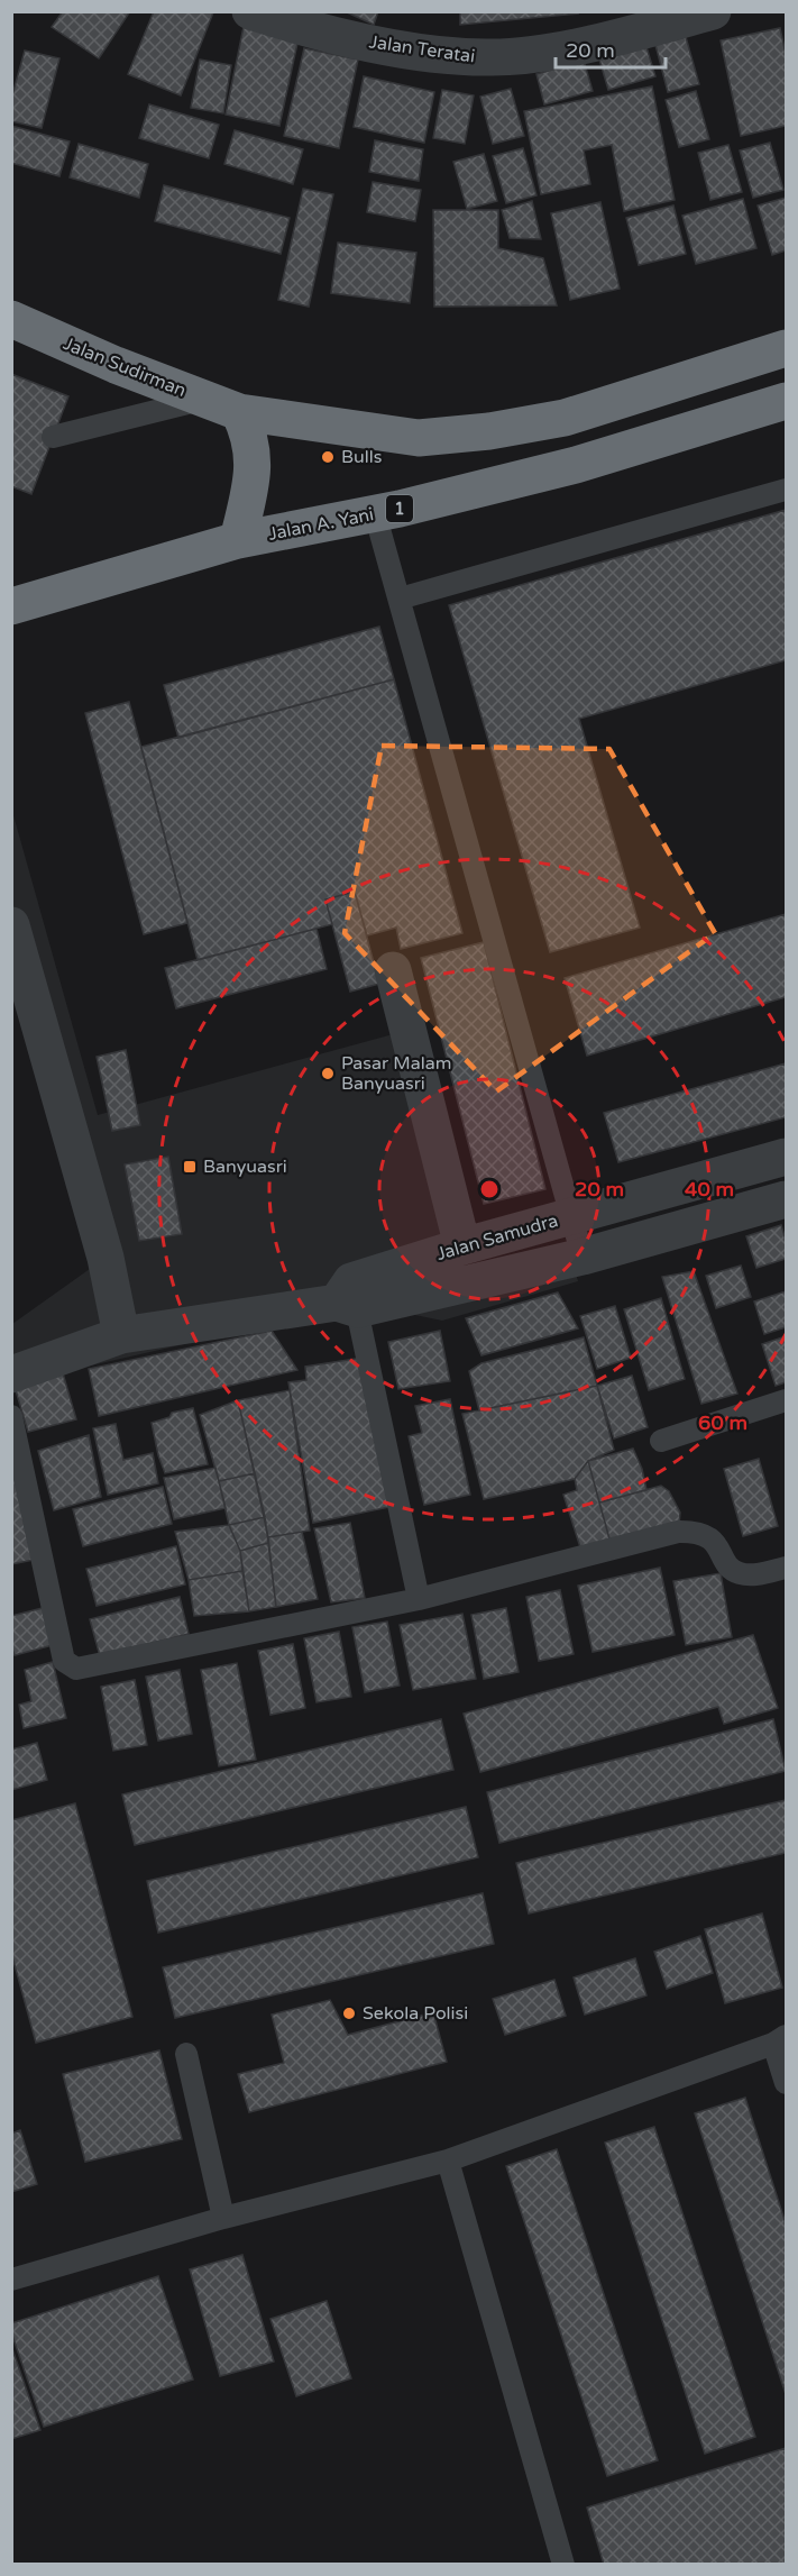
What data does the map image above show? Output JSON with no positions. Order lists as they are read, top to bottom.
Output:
{
  "streets": {
    "highway": ["Jalan Sudirman", "1", "Jalan A. Yani"],
    "street": ["Jalan Teratai", "Jalan Samudra"]
  },
  "places": {
    "other": ["Bulls", "Pasar Malam Banyuasri", "Sekola Polisi"],
    "transit": ["Banyuasri"]
  },
  "scale_bar": "20 m",
  "rings": ["20 m", "40 m", "60 m"]
}
